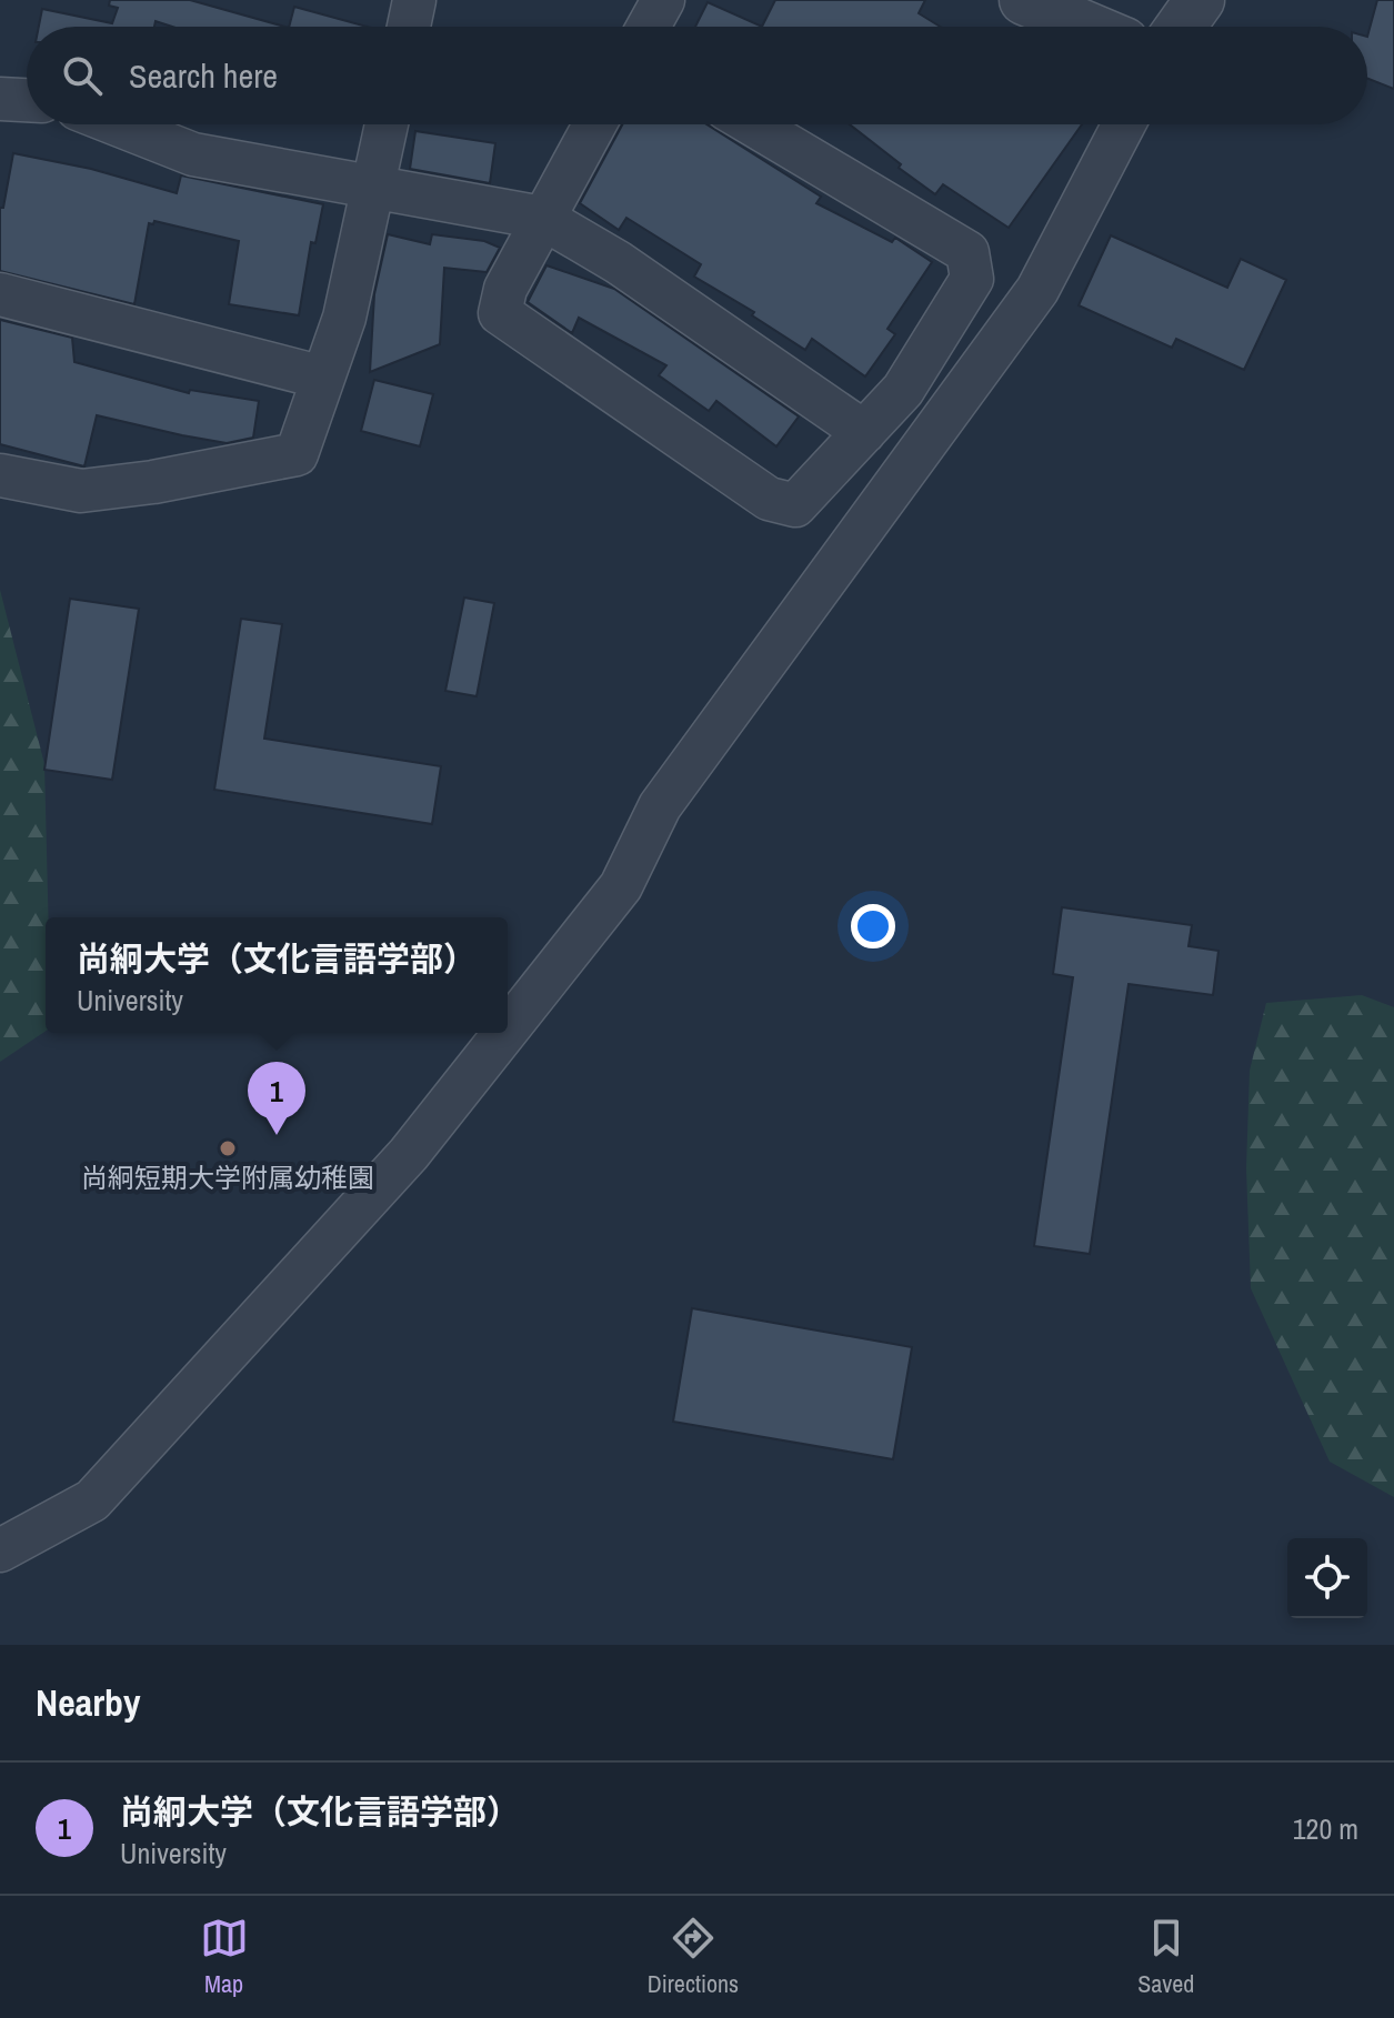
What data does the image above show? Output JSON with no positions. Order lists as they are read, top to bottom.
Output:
{
  "places": ["尚絅短期大学附属幼稚園"],
  "page": {
    "search": "Search here",
    "popup": ["尚絅大学（文化言語学部）", "University"],
    "pins": "1",
    "heading": "Nearby",
    "list": [
      {
        "mark": "1",
        "name": "尚絅大学（文化言語学部）",
        "note": "University",
        "value": "120 m"
      }
    ],
    "nav": ["Map", "Directions", "Saved"]
  }
}
